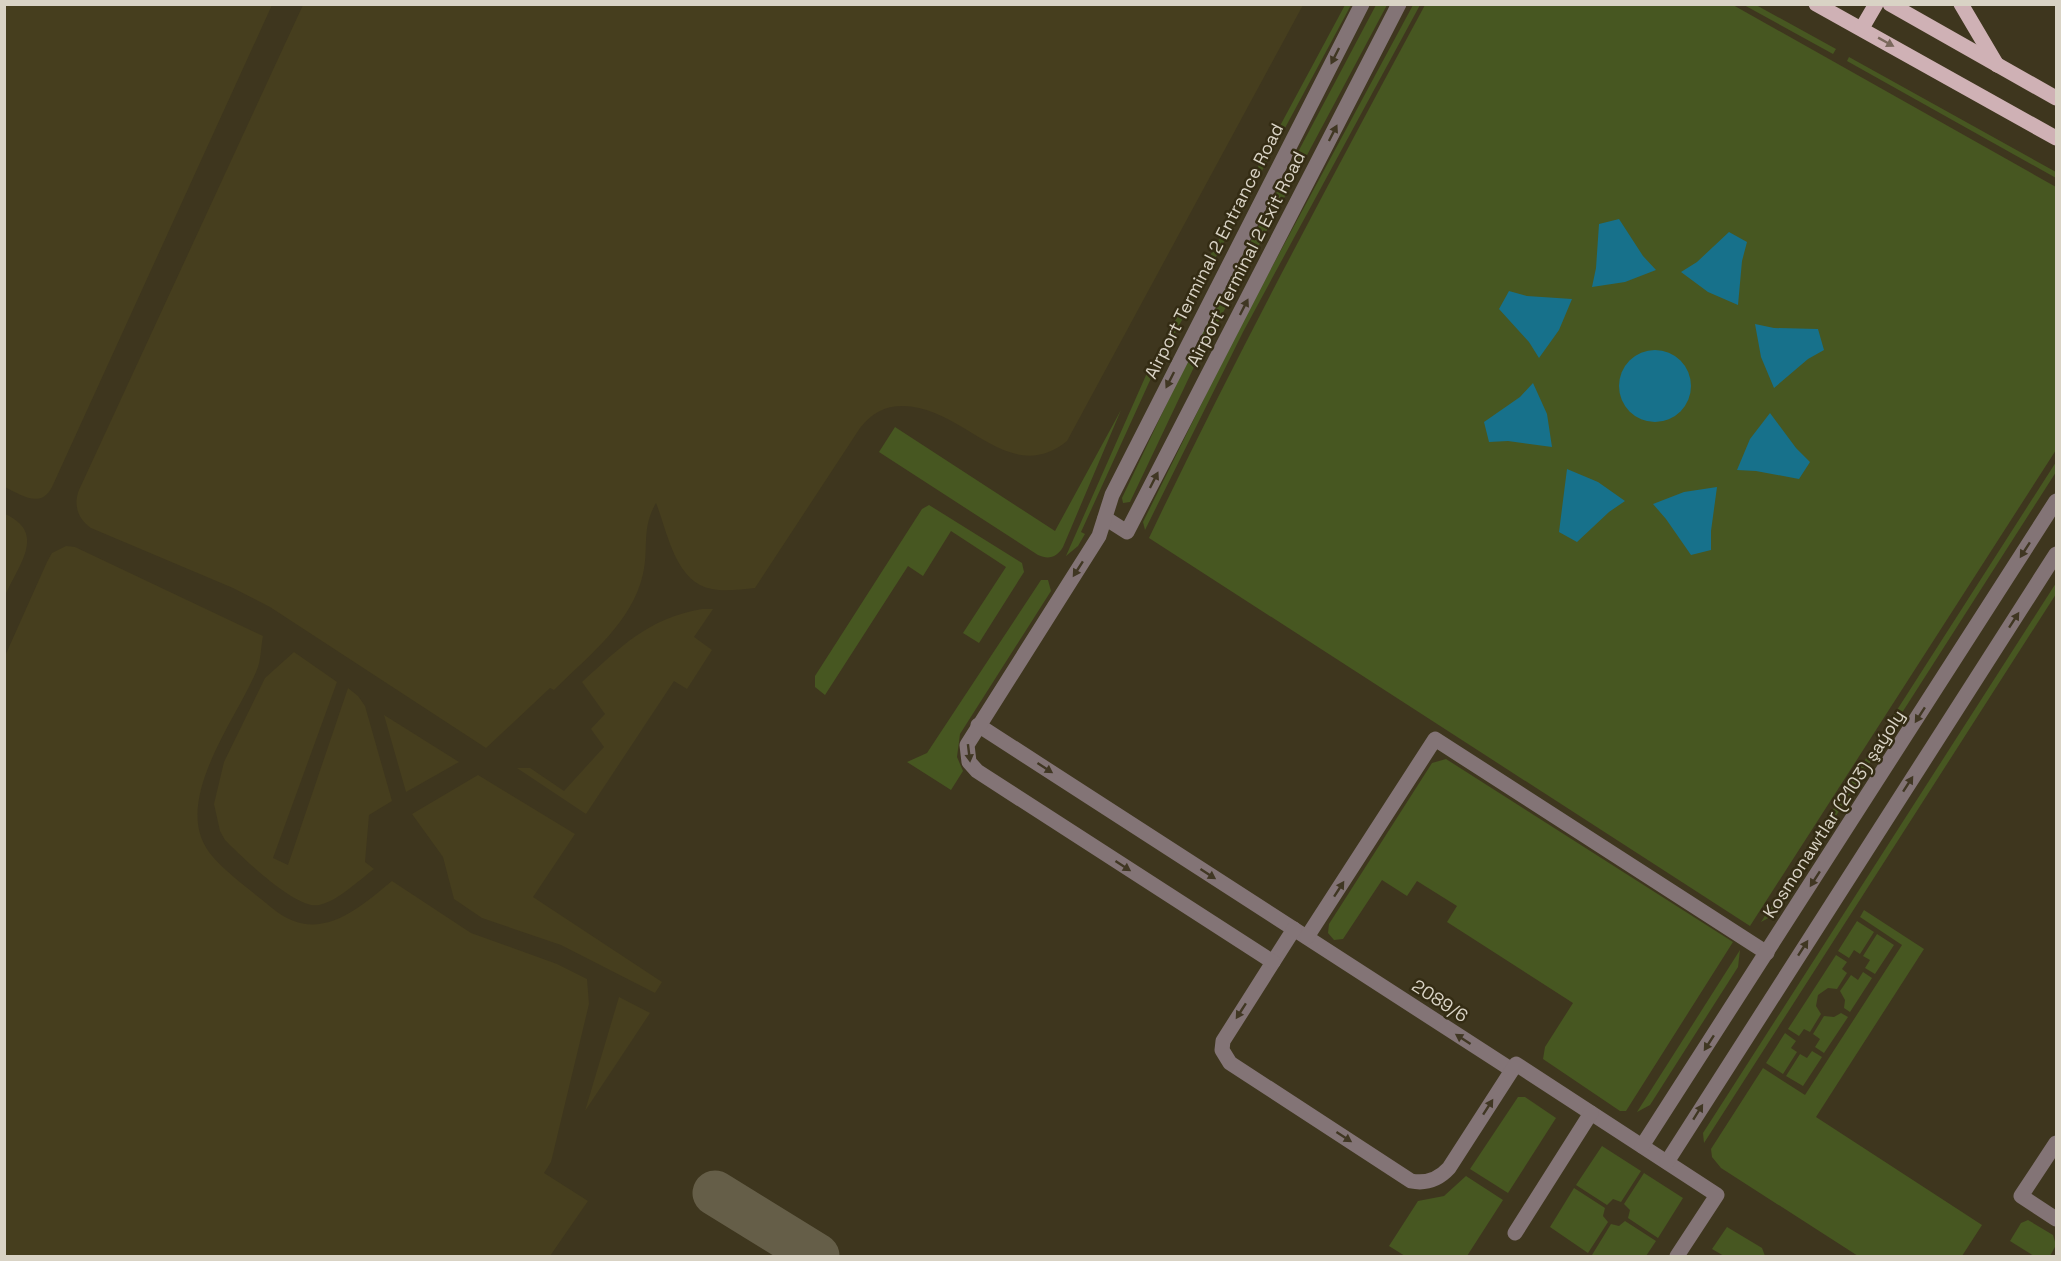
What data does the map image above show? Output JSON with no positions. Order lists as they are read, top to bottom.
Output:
{
  "streets": {
    "street": [
      "Airport Terminal 2 Entrance Road",
      "Airport Terminal 2 Exit Road",
      "Kosmonawtlar (2103) şaýoly",
      "2089/6"
    ]
  },
  "crossings": [
    ["Airport Terminal 2 Entrance Road", "Airport Terminal 2 Exit Road"],
    ["Airport Terminal 2 Entrance Road", "2089/6"]
  ],
  "one_way": ["Airport Terminal 2 Exit Road"]
}
